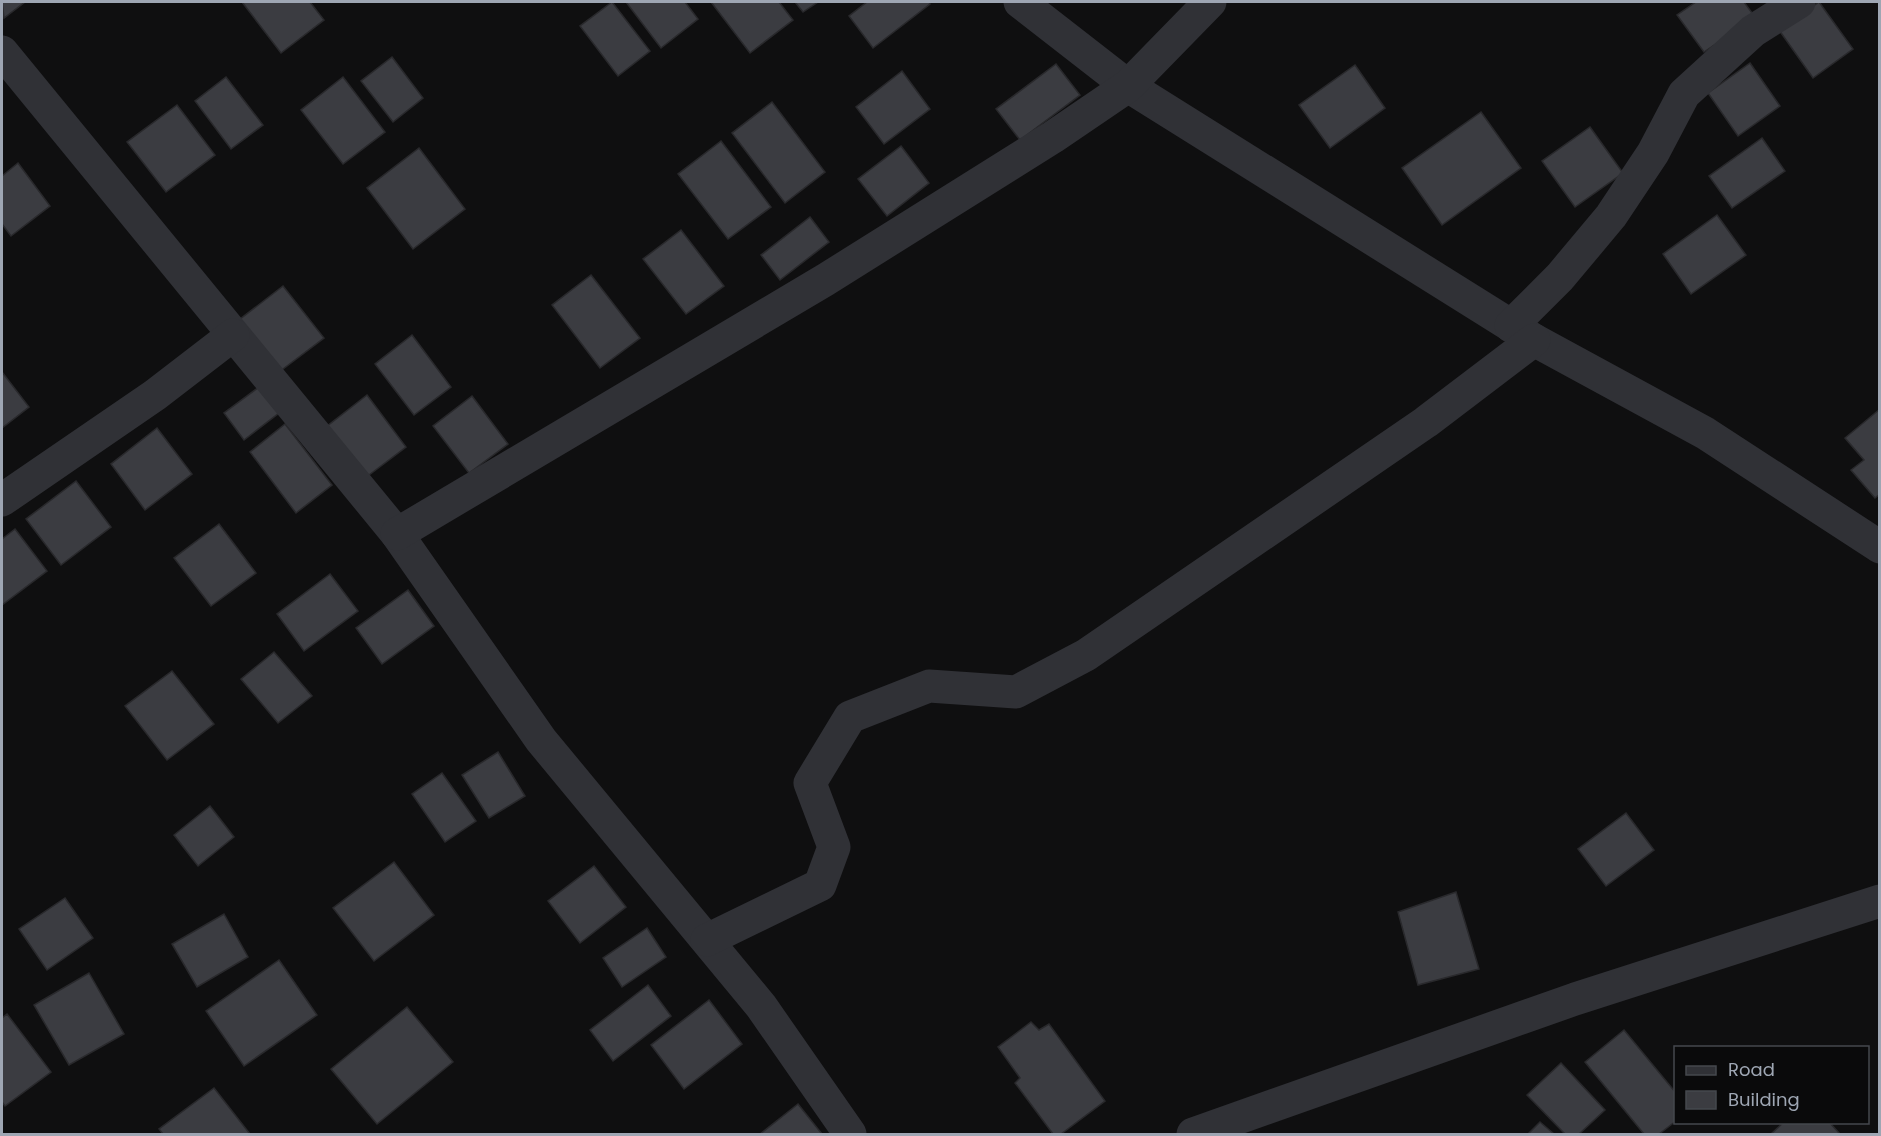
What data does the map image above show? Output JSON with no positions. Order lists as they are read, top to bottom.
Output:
{
  "legend": ["Road", "Building"]
}
